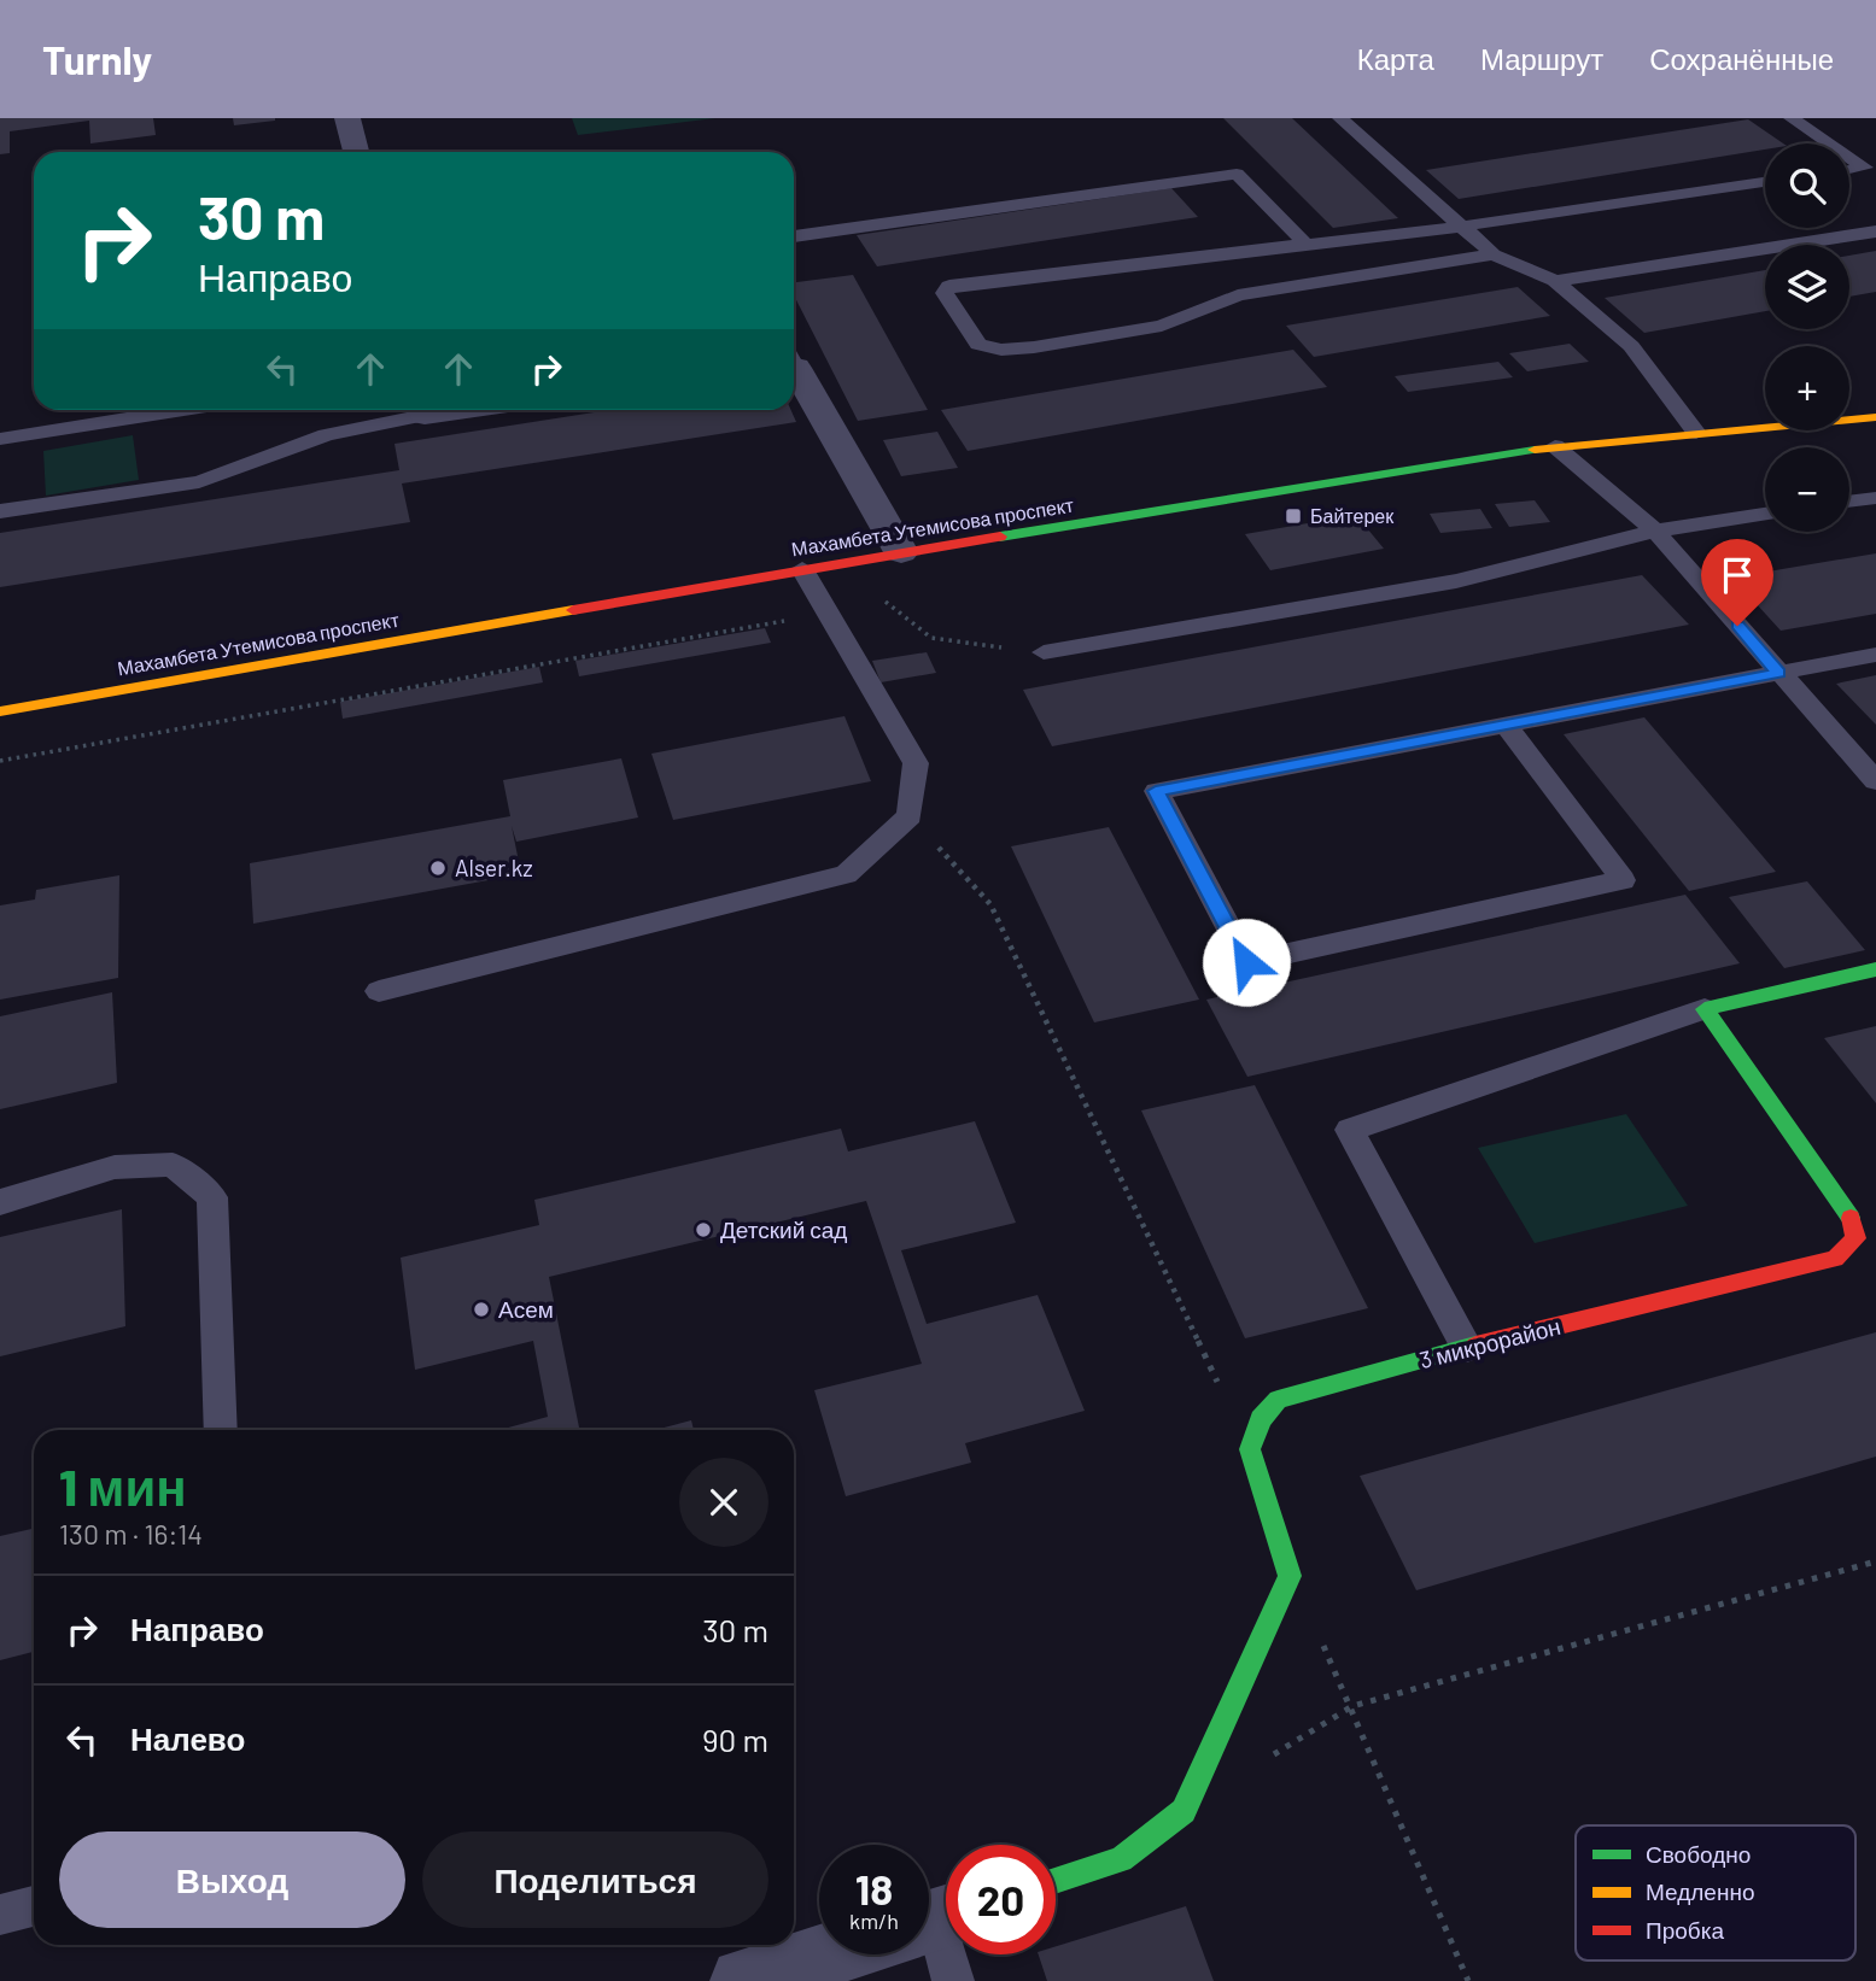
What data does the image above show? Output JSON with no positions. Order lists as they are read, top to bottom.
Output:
{
  "streets": {
    "street": ["Махамбета Утемисова проспект", "3 микрорайон"]
  },
  "places": {
    "transit": ["Байтерек"],
    "other": ["Alser.kz", "Детский сад", "Асем"]
  },
  "legend": ["Свободно", "Медленно", "Пробка"],
  "page": {
    "header": "Turnly",
    "nav": ["Карта", "Маршрут", "Сохранённые"],
    "map_buttons": ["+", "−"],
    "turn": ["30 m", "Направо"],
    "heading": ["1 мин", "130 m · 16:14"],
    "list": [
      {
        "name": "Направо",
        "value": "30 m"
      },
      {
        "name": "Налево",
        "value": "90 m"
      }
    ],
    "buttons": ["Выход", "Поделиться"],
    "speed": "18 km/h",
    "limit": "20"
  }
}
